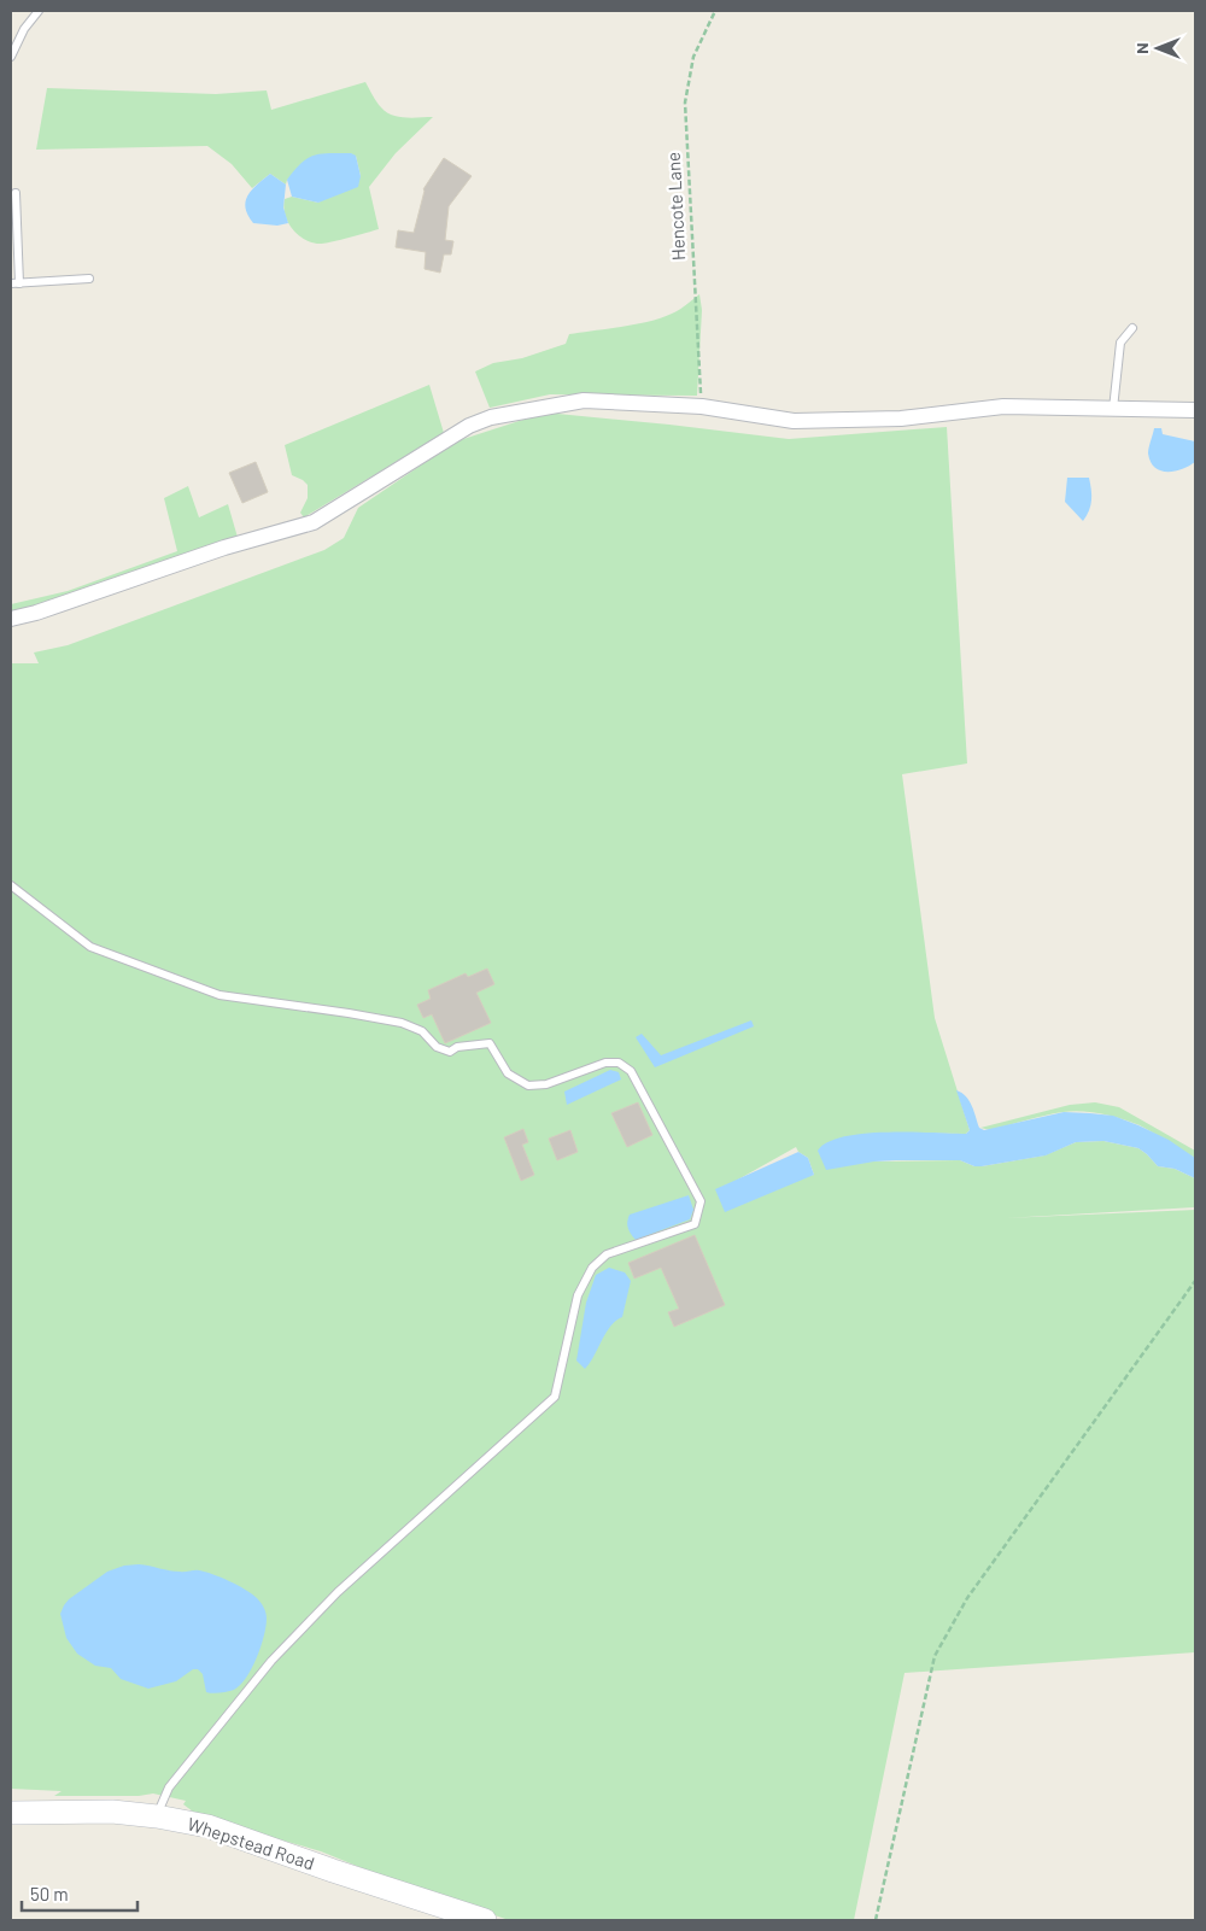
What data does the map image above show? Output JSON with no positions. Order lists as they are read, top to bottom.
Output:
{
  "streets": {
    "main road": ["Whepstead Road"],
    "path": ["Hencote Lane"]
  },
  "scale_bar": "50 m",
  "north": "left"
}
